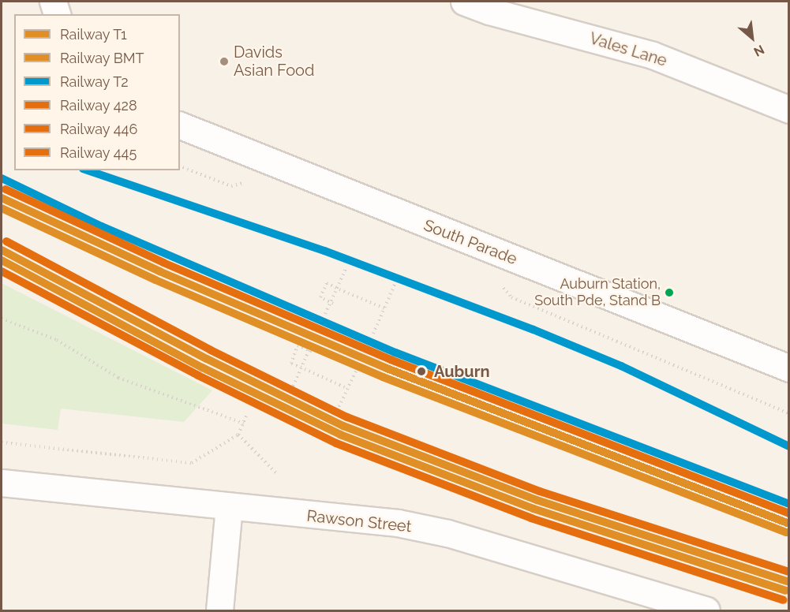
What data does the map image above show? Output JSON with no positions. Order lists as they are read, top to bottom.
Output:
{
  "streets": {
    "street": ["Vales Lane", "South Parade", "Rawson Street"]
  },
  "places": ["Davids Asian Food", "Auburn Station, South Pde, Stand B", "Auburn"],
  "lines": [
    "rail line T2",
    "rail line 445",
    "rail line T1",
    "rail line BMT",
    "rail line 428",
    "rail line 446"
  ],
  "legend": [
    "Railway T1",
    "Railway BMT",
    "Railway T2",
    "Railway 428",
    "Railway 446",
    "Railway 445"
  ],
  "north": "bottom right"
}
